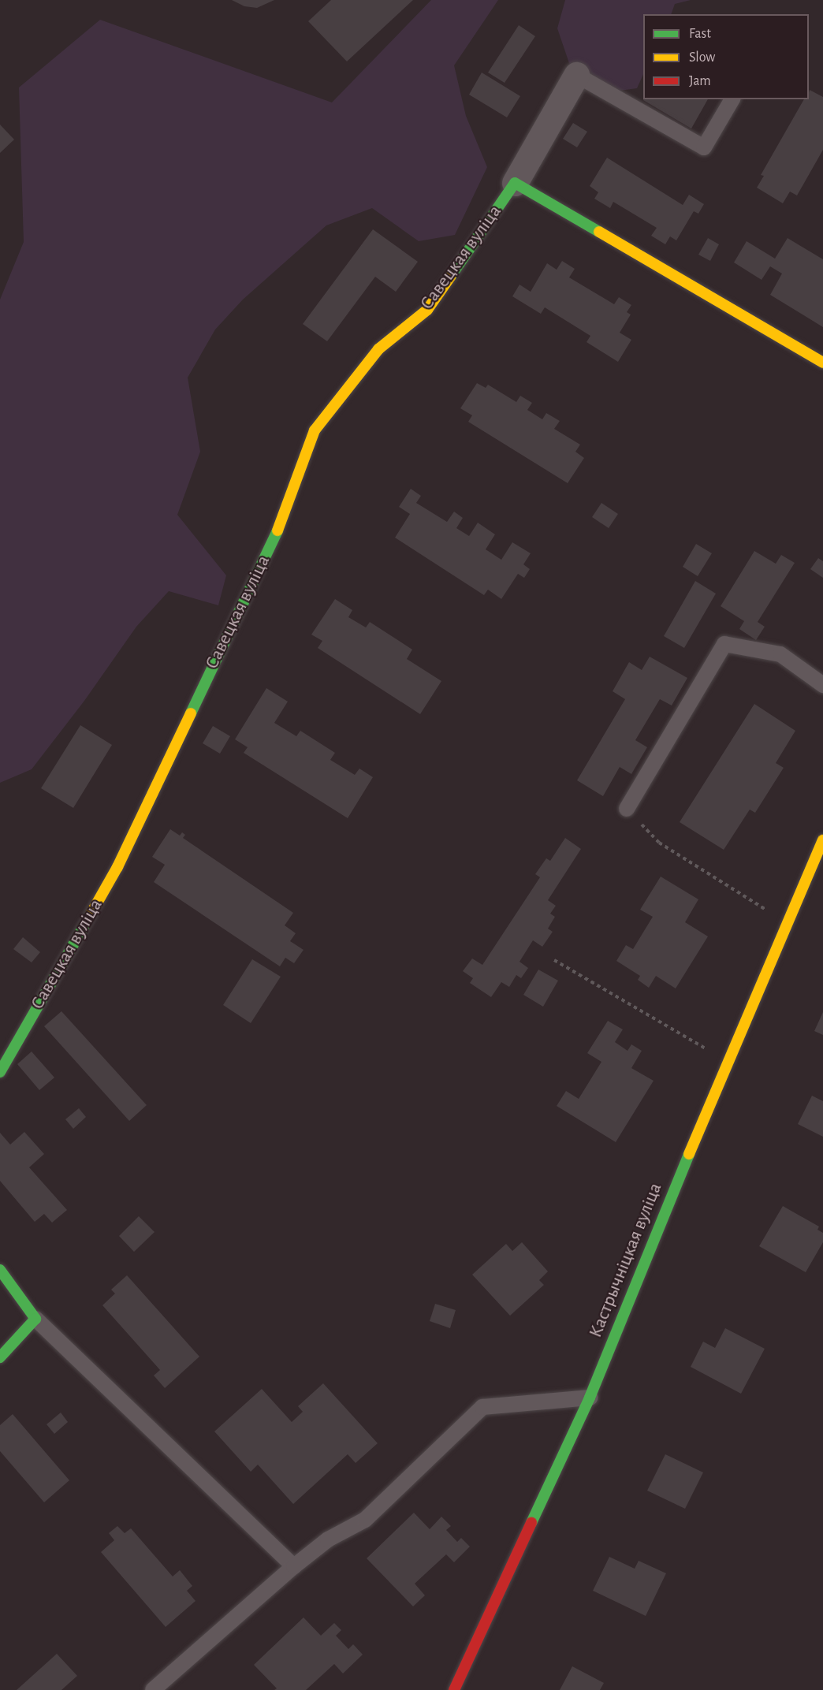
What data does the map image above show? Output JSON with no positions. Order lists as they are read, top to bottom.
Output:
{
  "streets": {
    "street": ["Савецкая вуліца", "Кастрычніцкая вуліца"]
  },
  "legend": ["Fast", "Slow", "Jam"]
}
